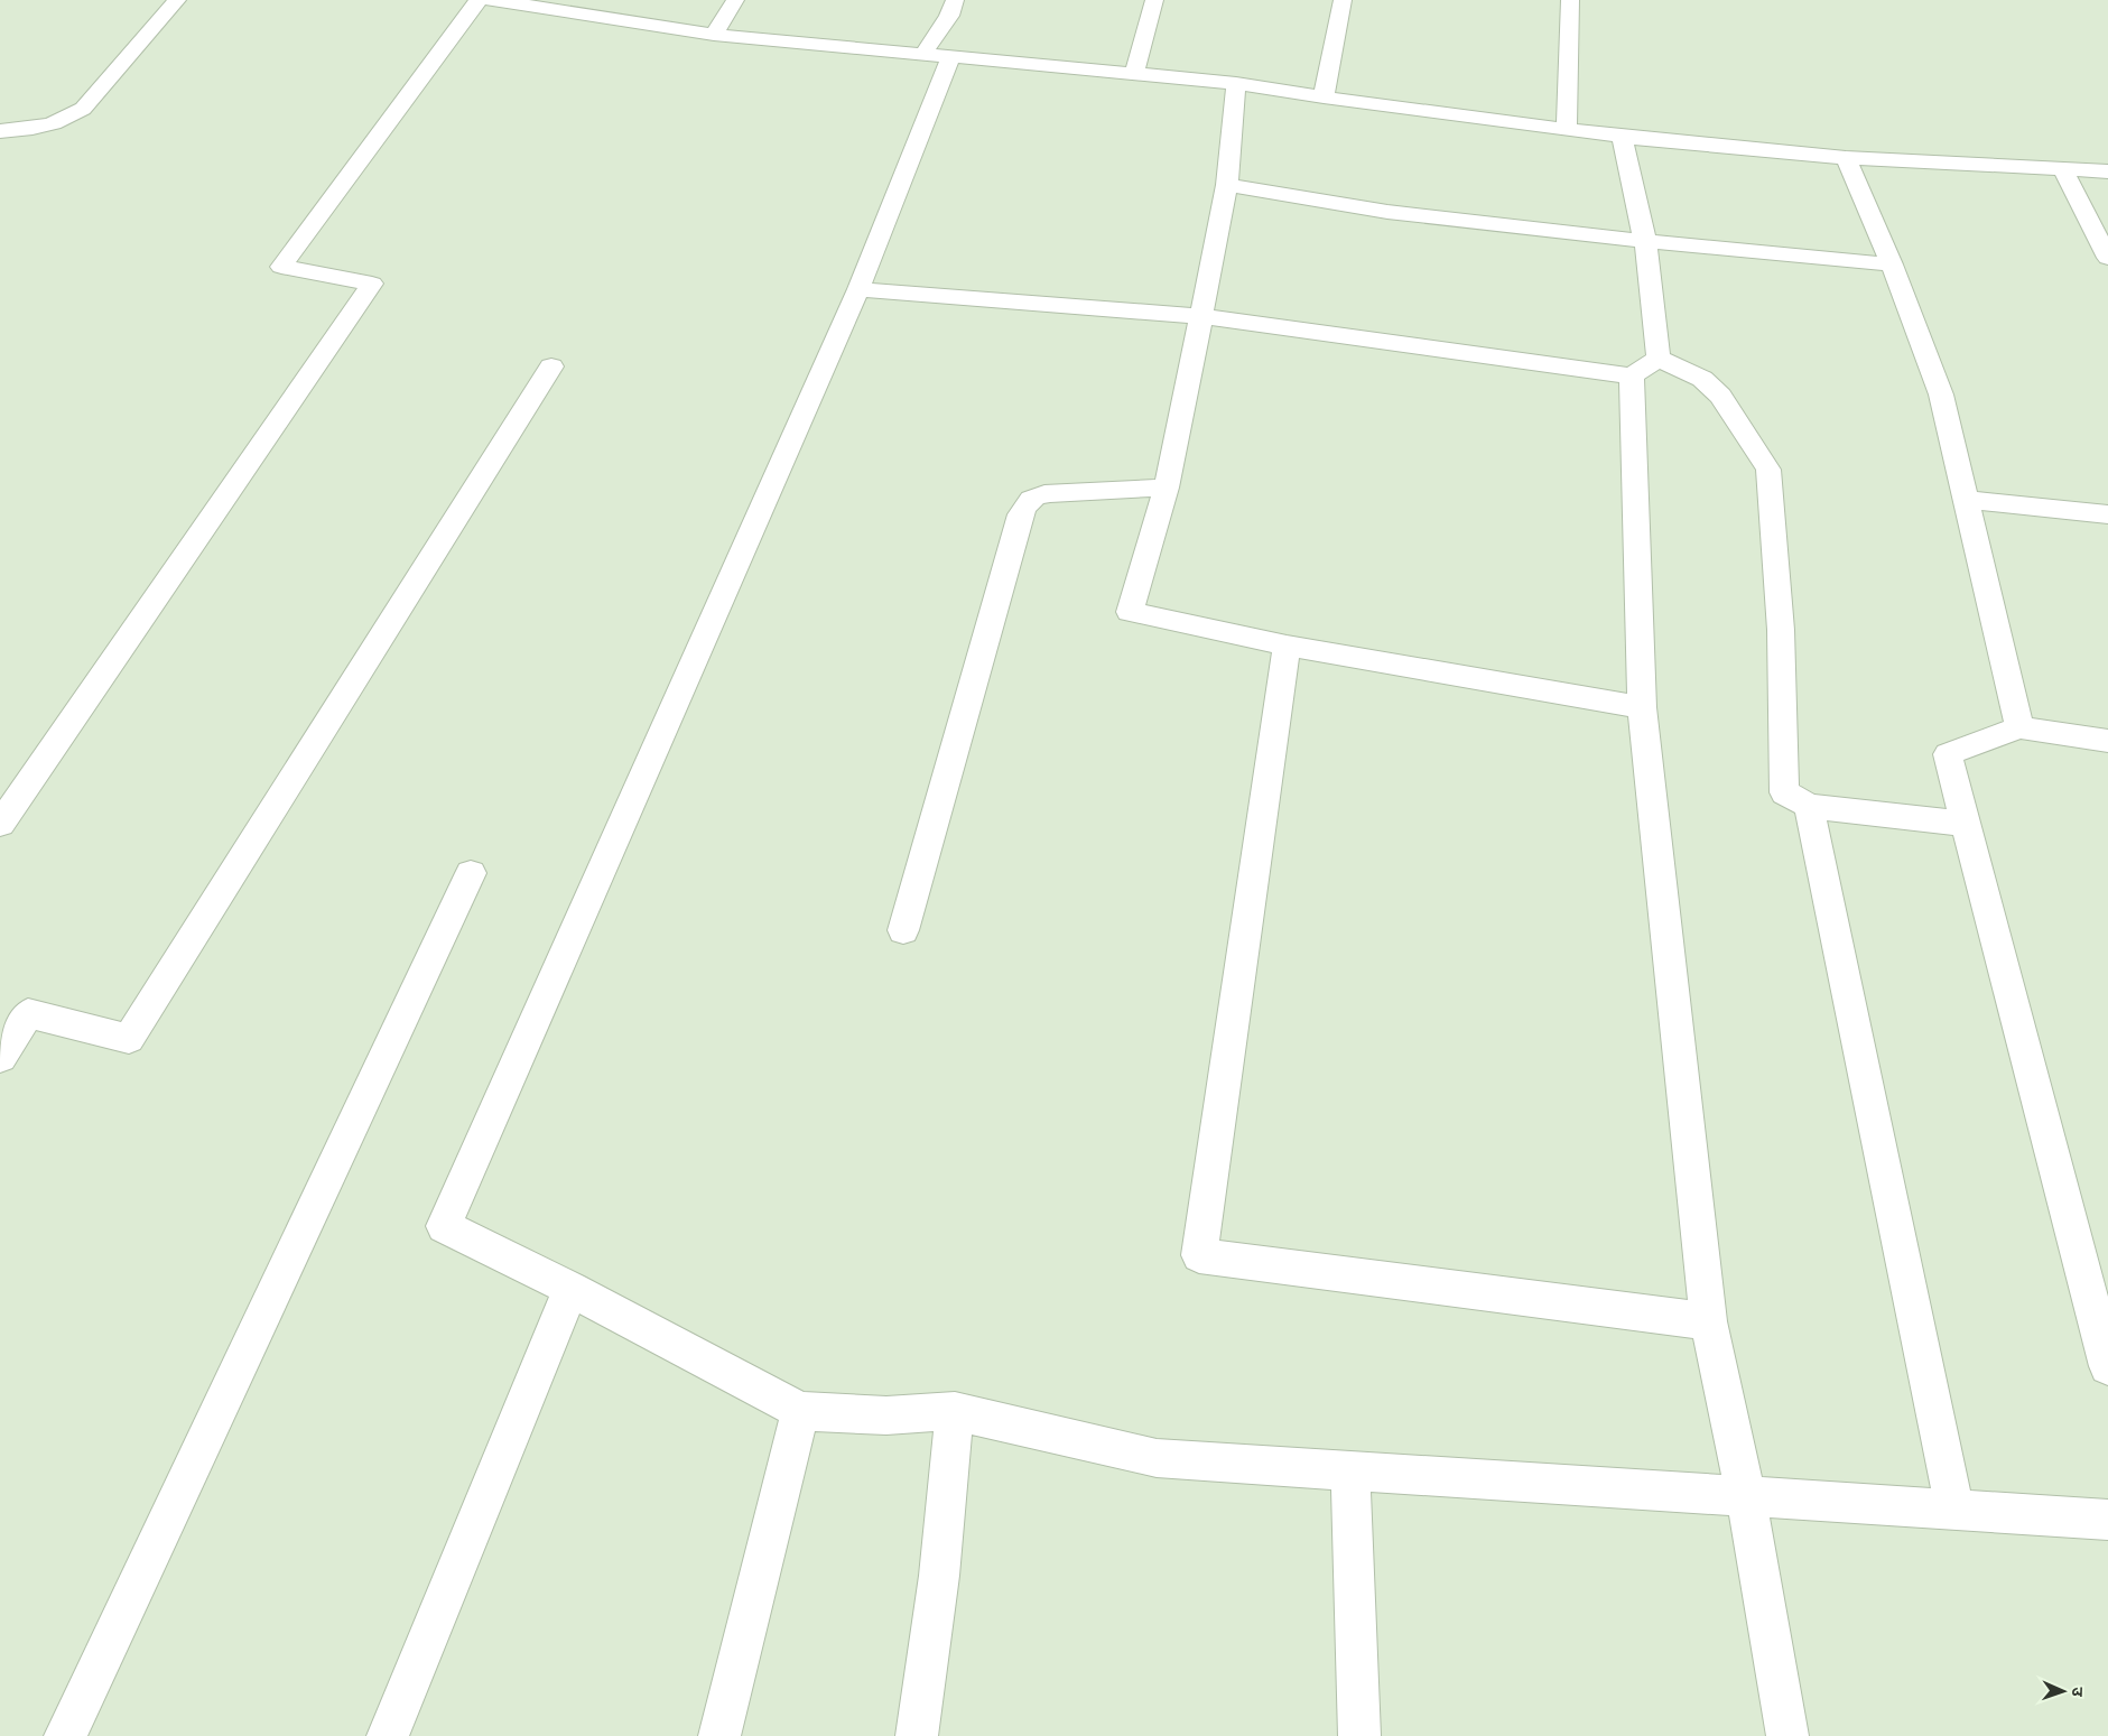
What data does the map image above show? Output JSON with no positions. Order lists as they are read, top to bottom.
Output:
{
  "north": "right"
}
